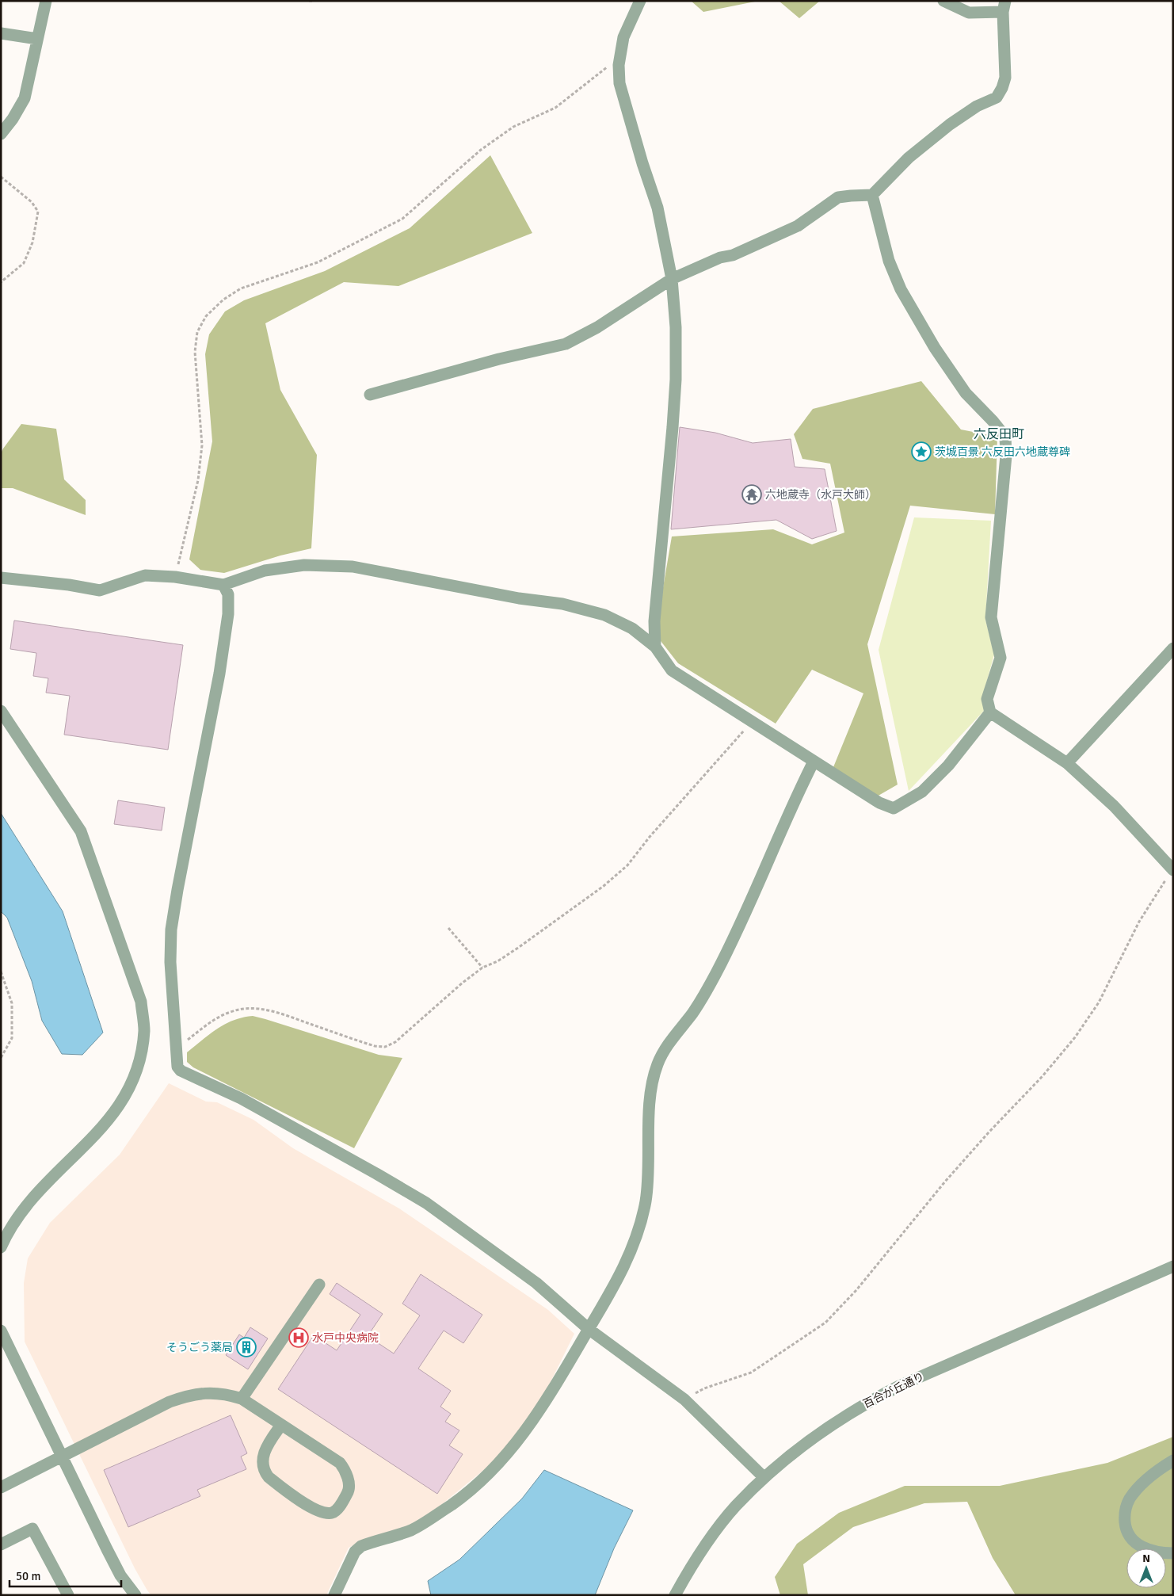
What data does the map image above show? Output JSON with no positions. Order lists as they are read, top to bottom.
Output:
{
  "streets": {
    "street": ["百合が丘通り"]
  },
  "districts": ["六反田町"],
  "places": {
    "place": ["茨城百景 六反田六地蔵尊碑"],
    "temple": ["六地蔵寺（水戸大師）"],
    "hospital": ["水戸中央病院"],
    "building": ["そうごう薬局"]
  },
  "scale_bar": "50 m",
  "north": "top"
}
